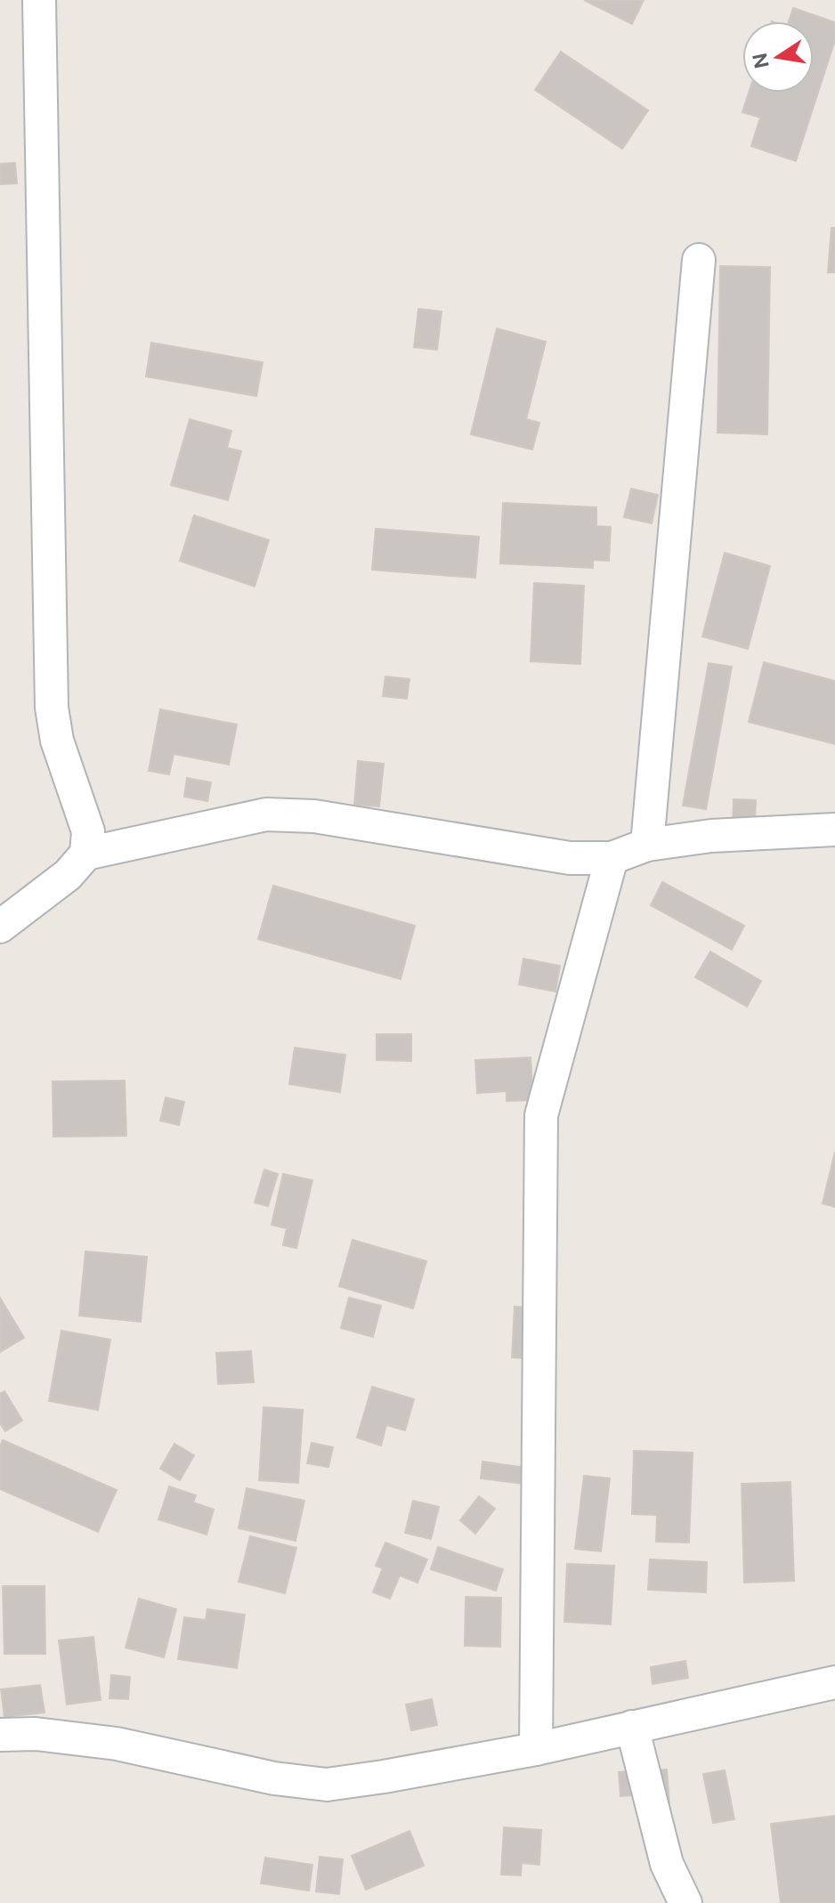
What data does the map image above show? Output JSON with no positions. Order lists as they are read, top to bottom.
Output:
{
  "north": "left"
}
